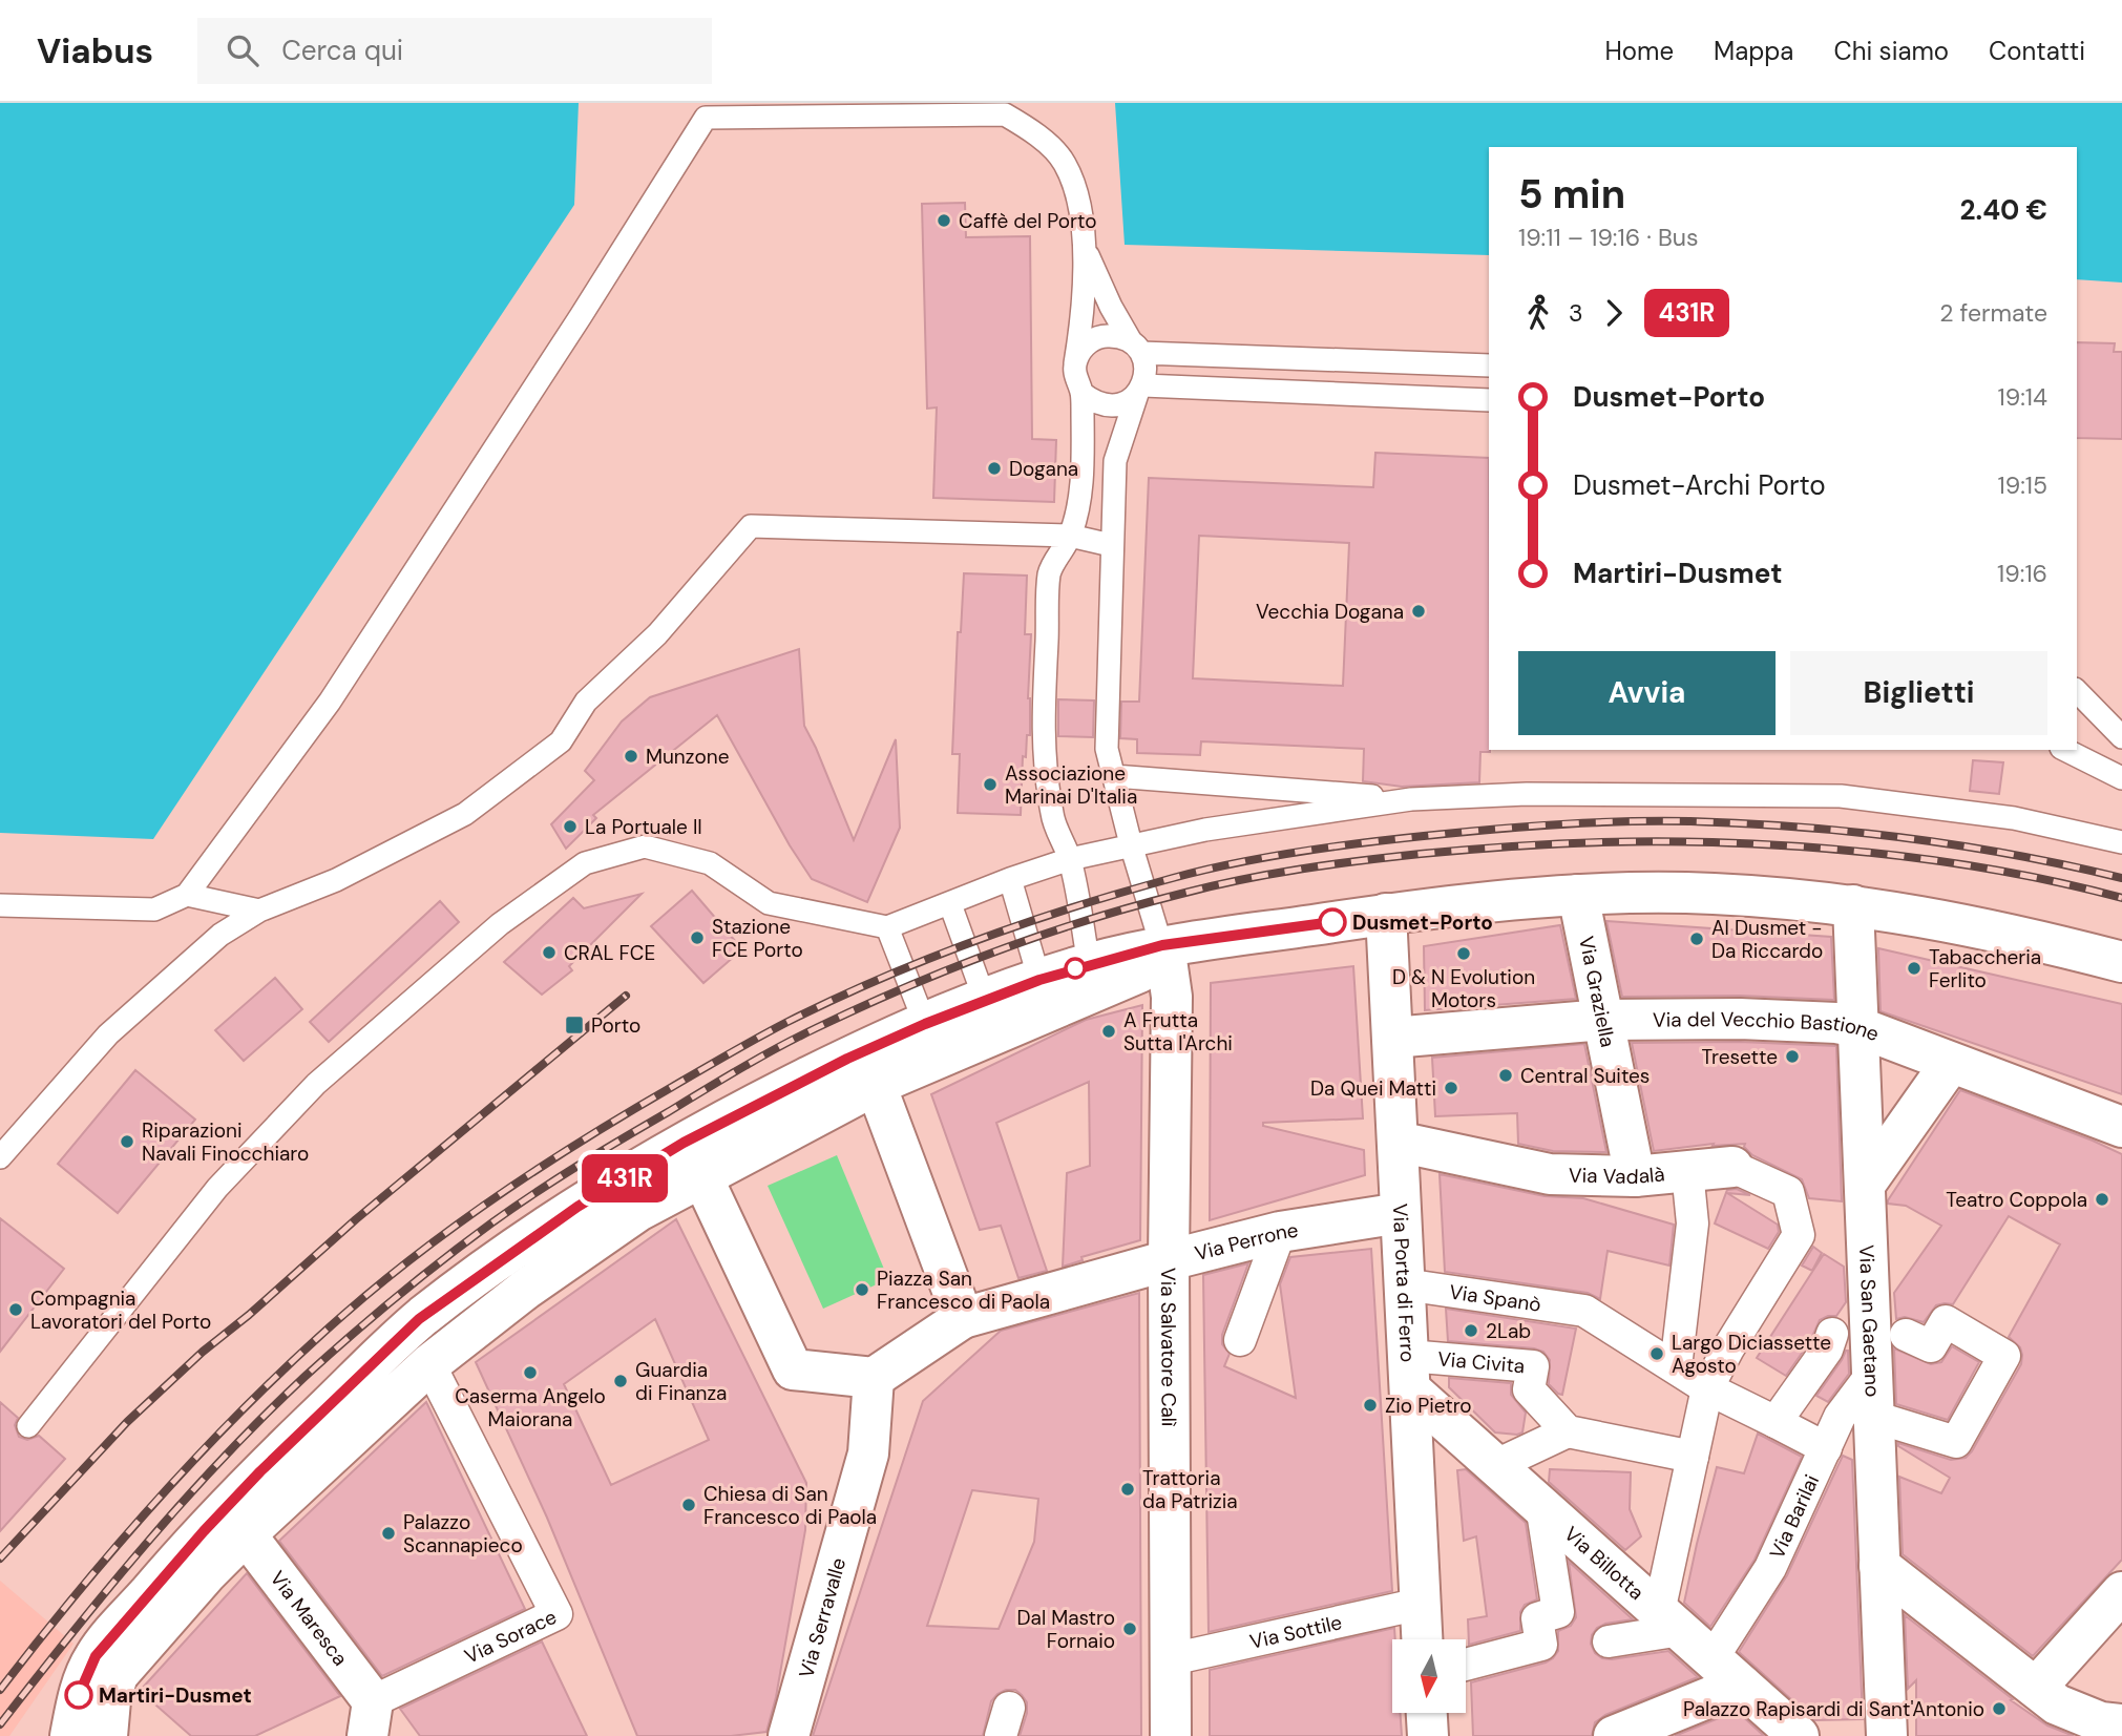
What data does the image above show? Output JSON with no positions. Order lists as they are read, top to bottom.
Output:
{
  "streets": {
    "street": [
      "Via Graziella",
      "Via del Vecchio Bastione",
      "Via Vadalà",
      "Via Perrone",
      "Via Porta di Ferro",
      "Via Spanò",
      "Via San Gaetano",
      "Via Salvatore Calì",
      "Via Civita",
      "Via Barilai",
      "Via Billotta",
      "Via Maresca",
      "Via Serravalle",
      "Via Sottile",
      "Via Sorace"
    ]
  },
  "crossings": [
    ["Via Graziella", "Via del Vecchio Bastione"],
    ["Via Graziella", "Via Vadalà"],
    ["Via del Vecchio Bastione", "Via Porta di Ferro"],
    ["Via del Vecchio Bastione", "Via San Gaetano"],
    ["Via Vadalà", "Via Porta di Ferro"],
    ["Via Perrone", "Via Porta di Ferro"],
    ["Via Perrone", "Via Salvatore Calì"],
    ["Via Perrone", "Via Serravalle"],
    ["Via Porta di Ferro", "Via Spanò"],
    ["Via Porta di Ferro", "Via Civita"],
    ["Via Porta di Ferro", "Via Billotta"],
    ["Via Porta di Ferro", "Via Sottile"],
    ["Via San Gaetano", "Via Barilai"],
    ["Via Salvatore Calì", "Via Sottile"],
    ["Via Civita", "Via Billotta"],
    ["Via Barilai", "Via Billotta"],
    ["Via Maresca", "Via Sorace"]
  ],
  "places": {
    "other": [
      "Caffè del Porto",
      "Dogana",
      "Vecchia Dogana",
      "Munzone",
      "Associazione Marinai D'Italia",
      "La Portuale II",
      "Dusmet-Porto",
      "Stazione FCE Porto",
      "Al Dusmet - Da Riccardo",
      "CRAL FCE",
      "D & N Evolution Motors",
      "Tabaccheria Ferlito",
      "A Frutta Sutta l'Archi",
      "Tresette",
      "Central Suites",
      "Da Quei Matti",
      "Riparazioni Navali Finocchiaro",
      "Teatro Coppola",
      "Piazza San Francesco di Paola",
      "Compagnia Lavoratori del Porto",
      "2Lab",
      "Largo Diciassette Agosto",
      "Caserma Angelo Maiorana",
      "Guardia di Finanza",
      "Zio Pietro",
      "Trattoria da Patrizia",
      "Chiesa di San Francesco di Paola",
      "Palazzo Scannapieco",
      "Dal Mastro Fornaio",
      "Martiri-Dusmet",
      "Palazzo Rapisardi di Sant'Antonio"
    ],
    "transit": ["Porto"]
  },
  "lines": ["bus line 431R"],
  "north": "bottom",
  "page": {
    "header": "Viabus",
    "search": "Cerca qui",
    "nav": [
      "Home",
      "Mappa",
      "Chi siamo",
      "Contatti"
    ],
    "on_map": "431R",
    "heading": ["5 min", "19:11 – 19:16 · Bus", "2.40 €"],
    "legs": ["3", "431R", "2 fermate"],
    "list": [
      {
        "name": "Dusmet-Porto",
        "value": "19:14"
      },
      {
        "name": "Dusmet-Archi Porto",
        "value": "19:15"
      },
      {
        "name": "Martiri-Dusmet",
        "value": "19:16"
      }
    ],
    "buttons": ["Avvia", "Biglietti"]
  }
}
